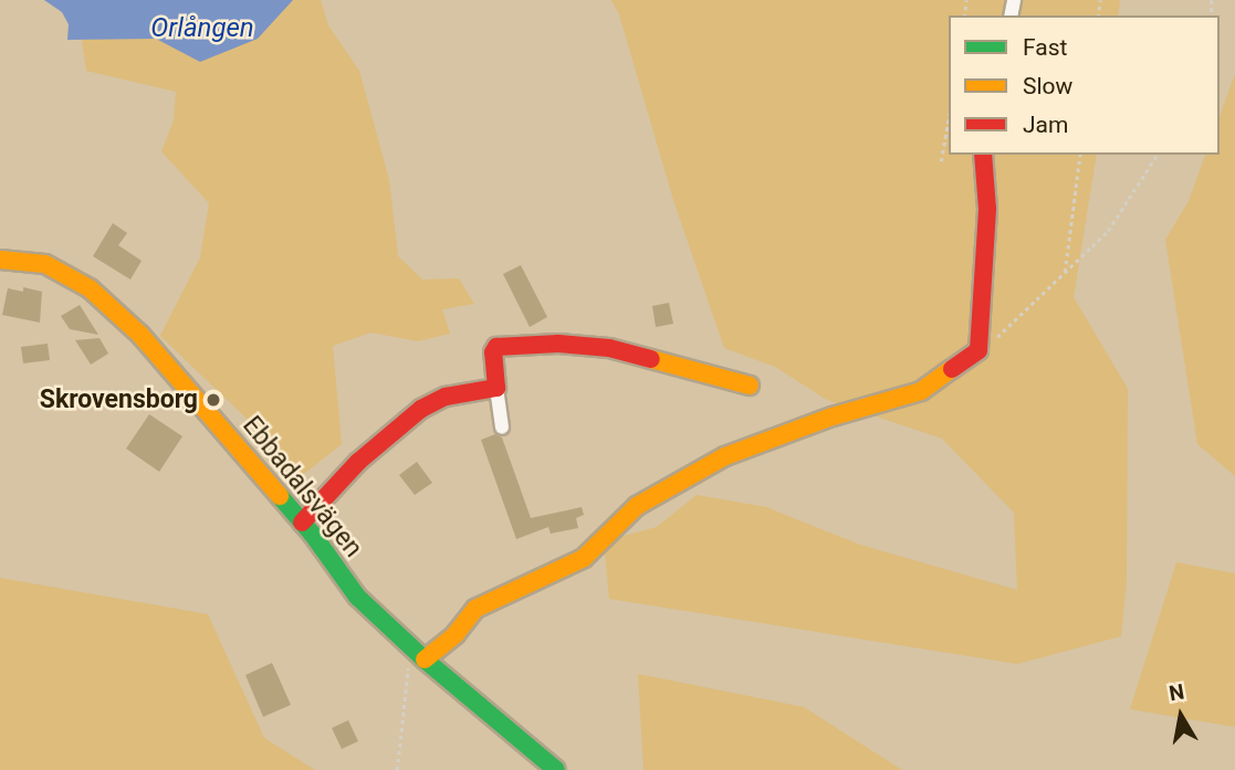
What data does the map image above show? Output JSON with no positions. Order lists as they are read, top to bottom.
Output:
{
  "streets": {
    "street": ["Ebbadalsvägen"]
  },
  "water": ["Orlången"],
  "places": ["Skrovensborg"],
  "legend": ["Fast", "Slow", "Jam"],
  "north": "top"
}
